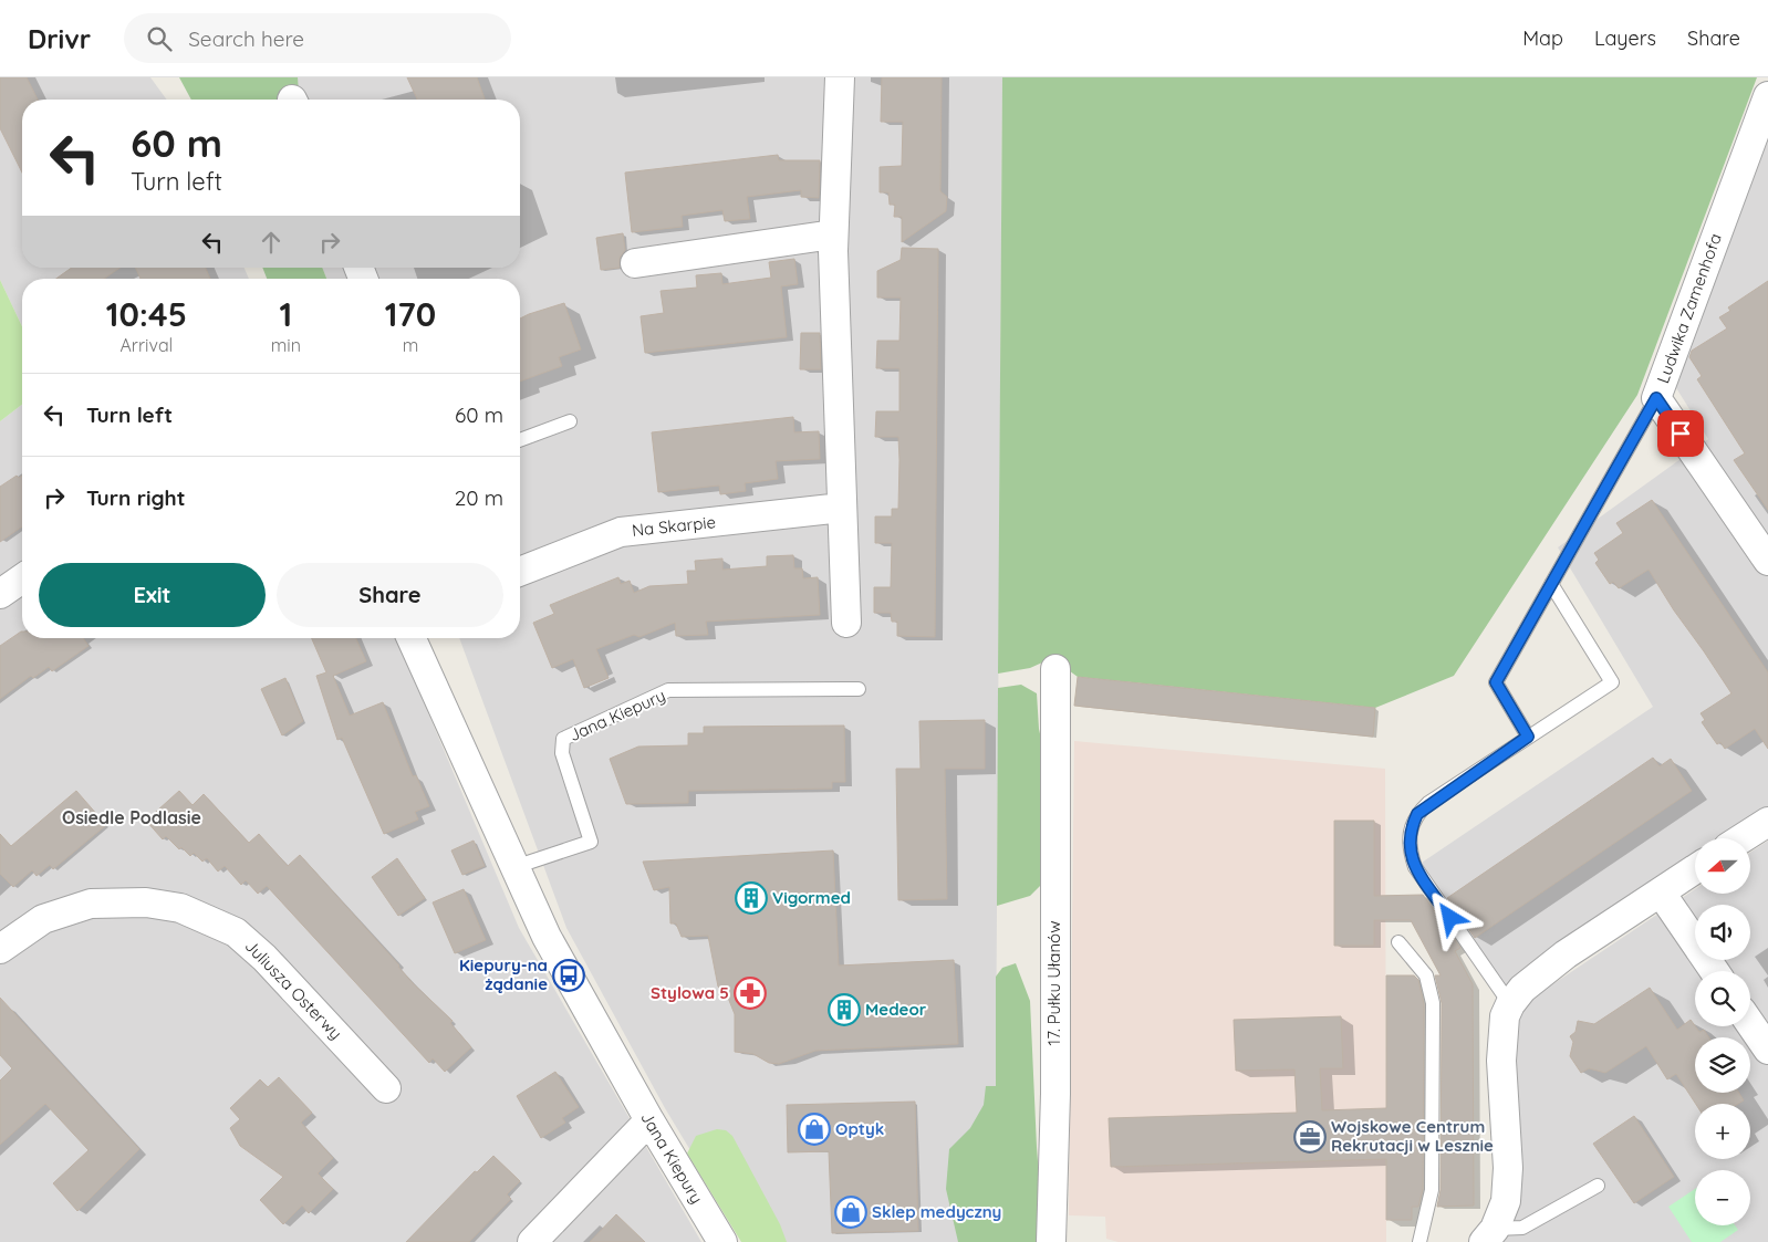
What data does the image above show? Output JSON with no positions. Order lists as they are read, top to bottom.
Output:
{
  "streets": {
    "street": [
      "Ludwika Zamenhofa",
      "Na Skarpie",
      "Jana Kiepury",
      "17. Pułku Ułanów",
      "Juliusza Osterwy"
    ]
  },
  "districts": ["Osiedle Podlasie"],
  "places": {
    "building": ["Vigormed", "Medeor"],
    "bus stop": ["Kiepury-na żądanie"],
    "pharmacy": ["Stylowa 5"],
    "shop": ["Optyk", "Sklep medyczny"],
    "office": ["Wojskowe Centrum Rekrutacji w Lesznie"]
  },
  "north": "left",
  "page": {
    "header": "Drivr",
    "search": "Search here",
    "nav": ["Map", "Layers", "Share"],
    "turn": ["60 m", "Turn left"],
    "eta": [
      "10:45",
      "Arrival",
      "1",
      "min",
      "170",
      "m"
    ],
    "list": [
      {
        "name": "Turn left",
        "value": "60 m"
      },
      {
        "name": "Turn right",
        "value": "20 m"
      }
    ],
    "buttons": ["Exit", "Share"],
    "map_buttons": ["+", "−"]
  }
}
